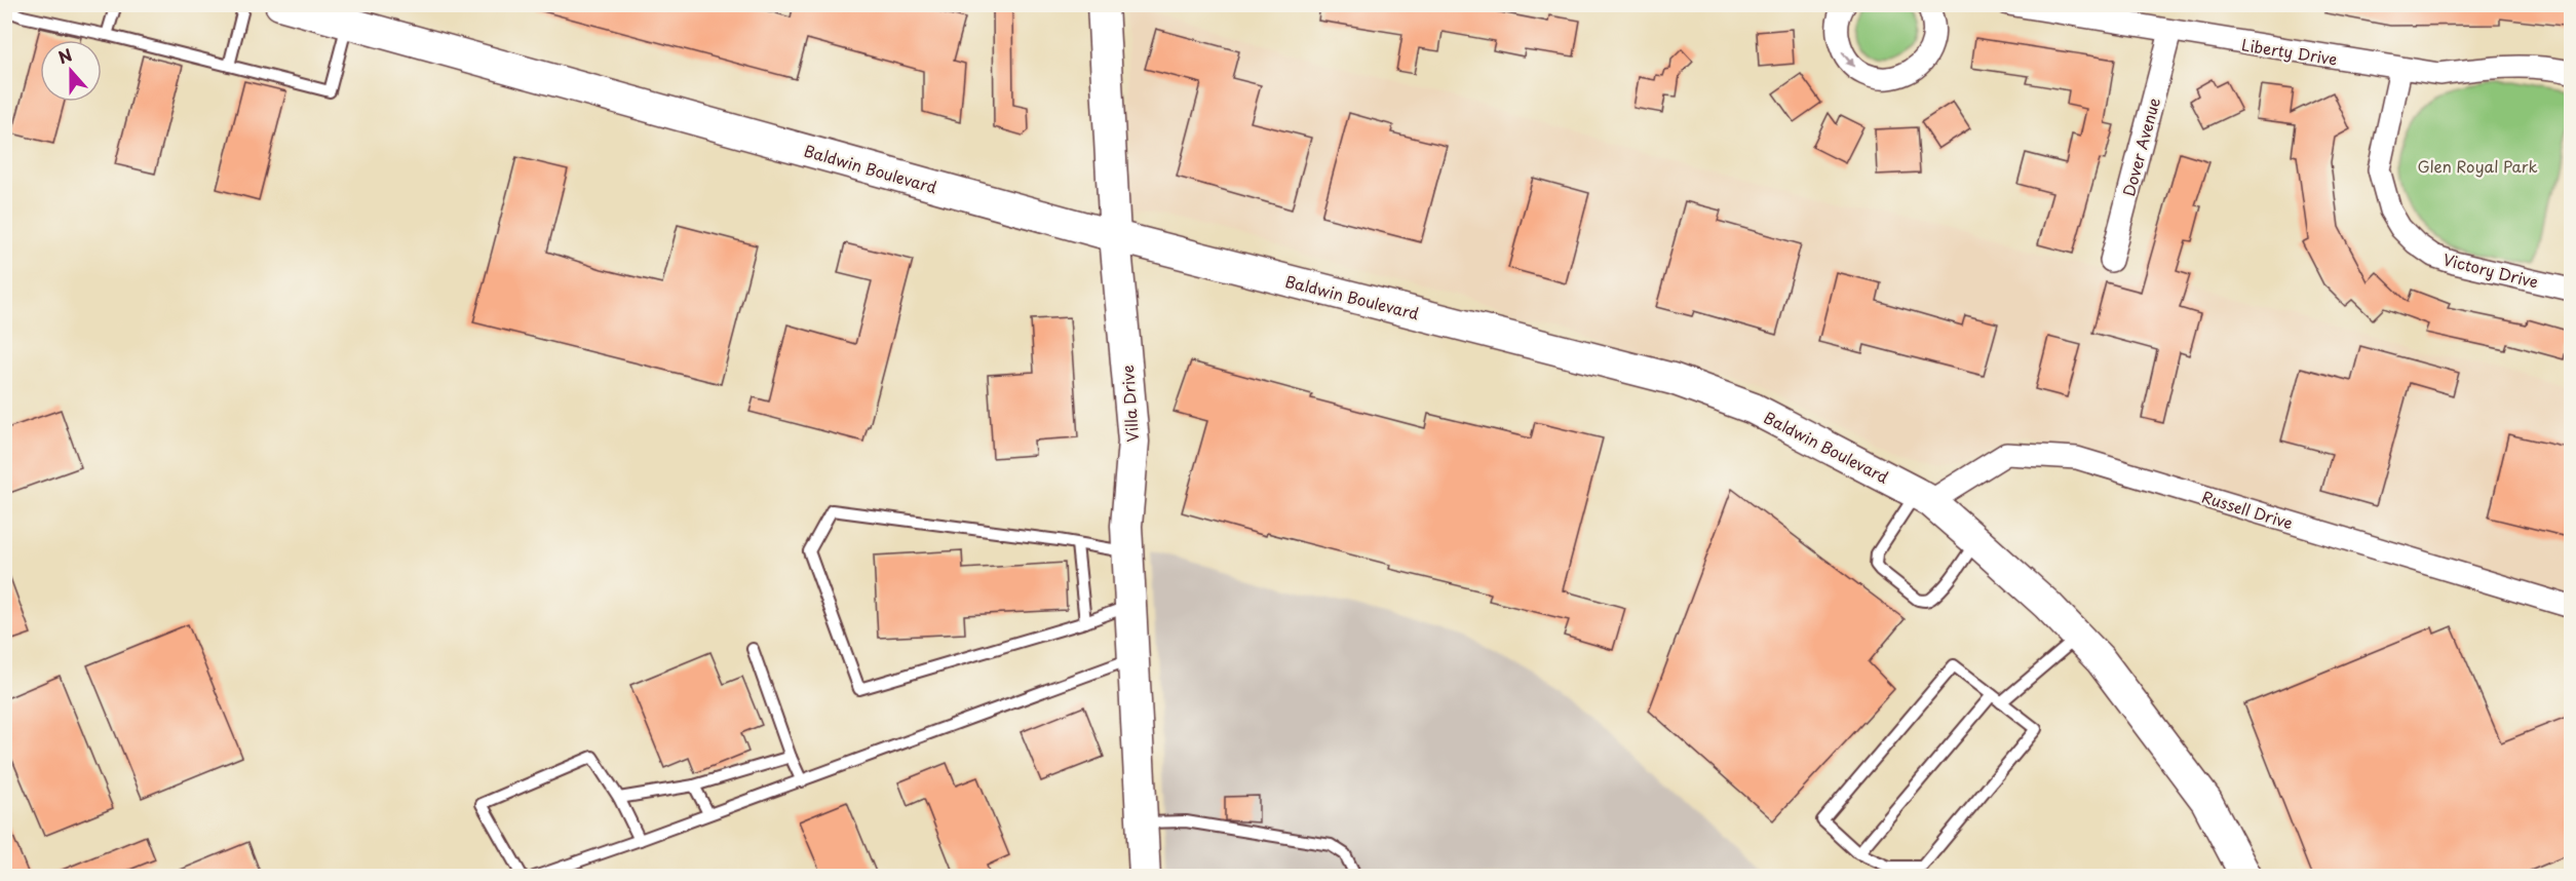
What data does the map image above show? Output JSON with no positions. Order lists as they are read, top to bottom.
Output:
{
  "streets": {
    "main road": ["Baldwin Boulevard", "Villa Drive"],
    "street": [
      "Liberty Drive",
      "Dover Avenue",
      "Victory Drive",
      "Russell Drive"
    ]
  },
  "crossings": [
    ["Liberty Drive", "Dover Avenue"],
    ["Liberty Drive", "Victory Drive"],
    ["Baldwin Boulevard", "Villa Drive"],
    ["Baldwin Boulevard", "Russell Drive"]
  ],
  "parks": ["Glen Royal Park"],
  "north": "top"
}
